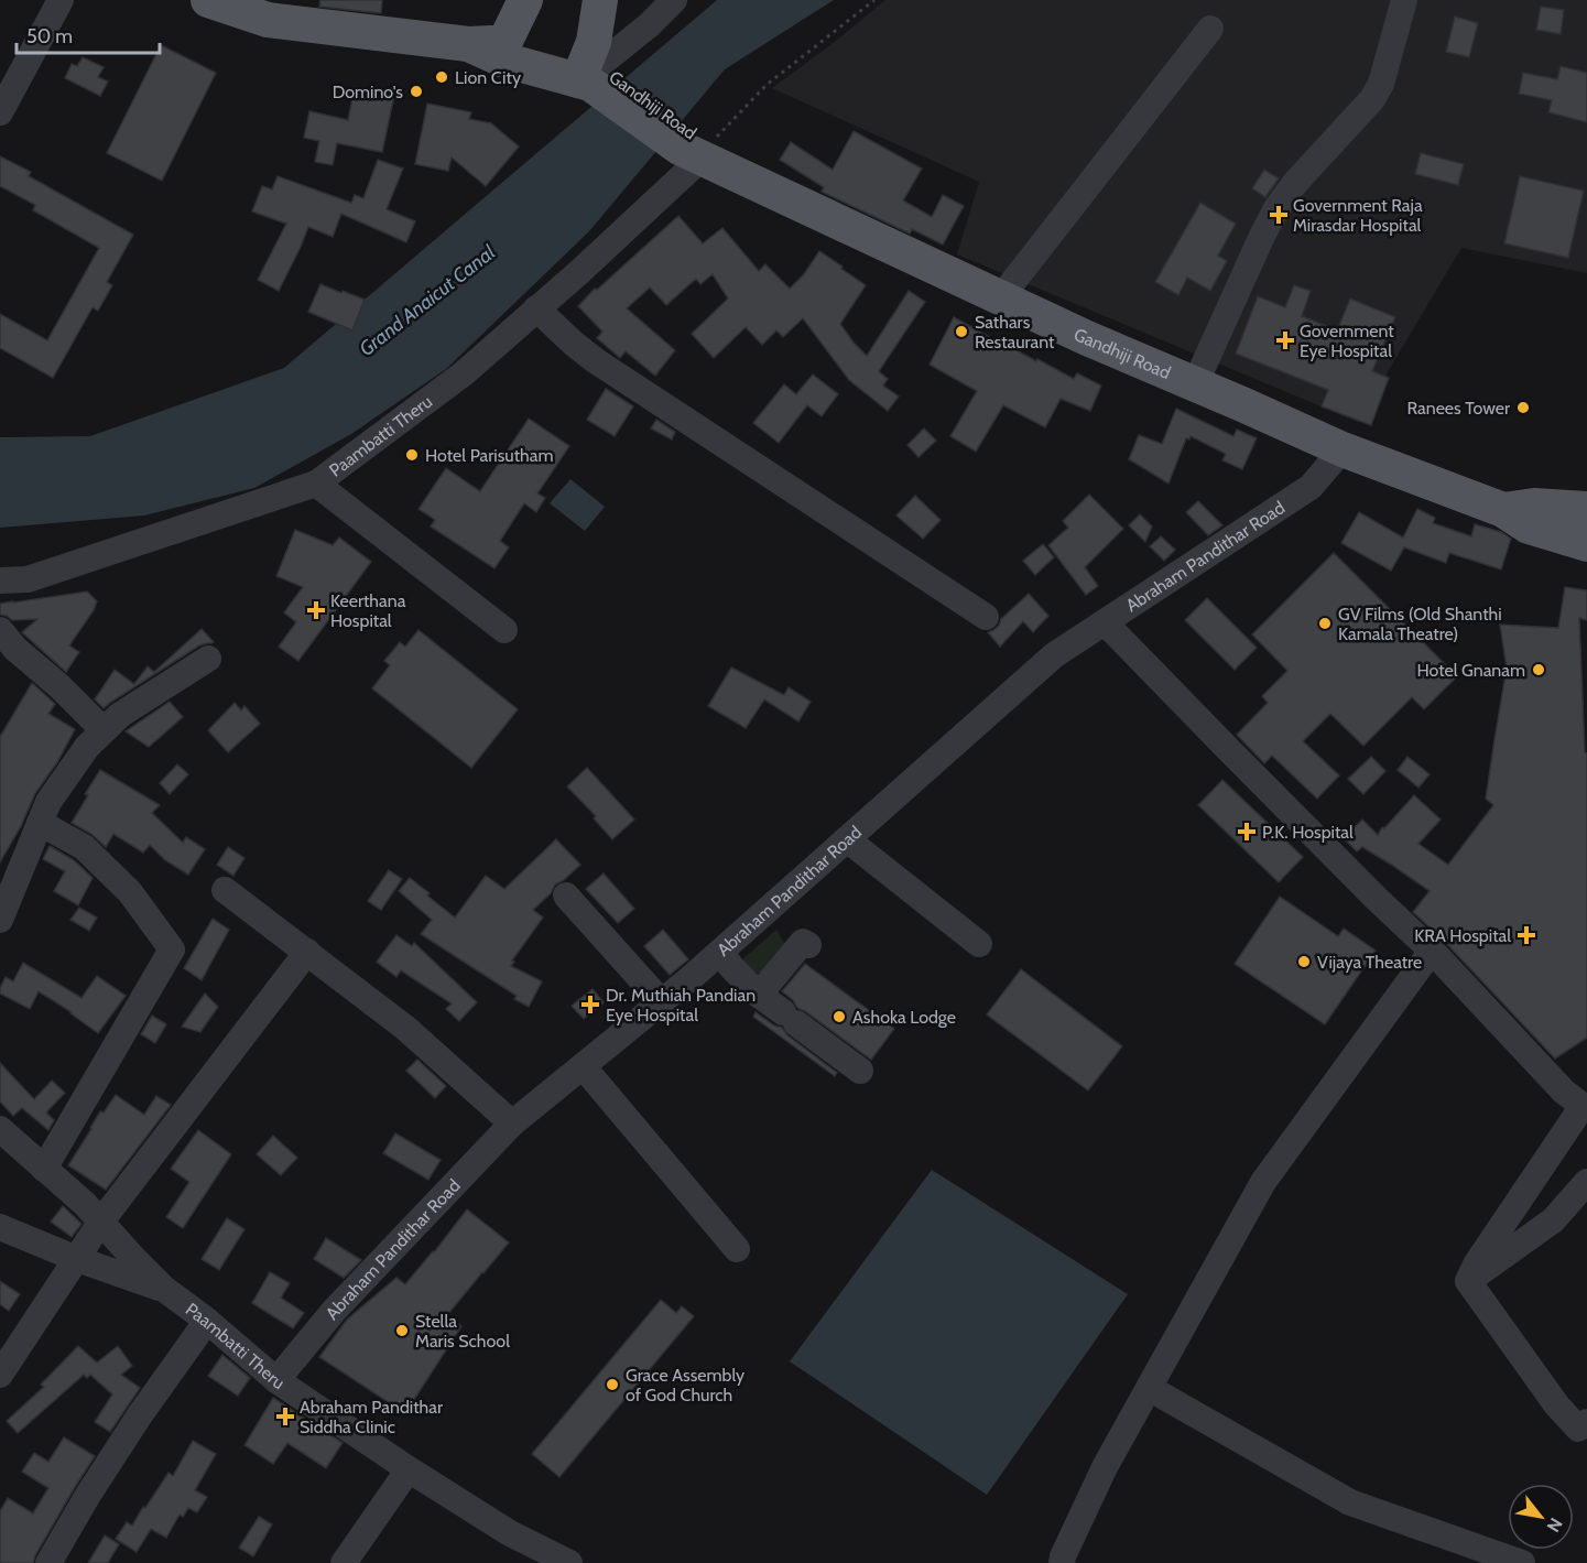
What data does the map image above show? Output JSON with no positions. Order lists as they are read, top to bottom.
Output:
{
  "streets": {
    "main road": ["Gandhiji Road"],
    "street": ["Paambatti Theru", "Abraham Pandithar Road"]
  },
  "crossings": [
    ["Gandhiji Road", "Paambatti Theru"],
    ["Gandhiji Road", "Abraham Pandithar Road"],
    ["Paambatti Theru", "Abraham Pandithar Road"]
  ],
  "water": ["Grand Anaicut Canal"],
  "places": {
    "other": [
      "Lion City",
      "Domino's",
      "Sathars Restaurant",
      "Ranees Tower",
      "Hotel Parisutham",
      "GV Films (Old Shanthi Kamala Theatre)",
      "Hotel Gnanam",
      "Vijaya Theatre",
      "Ashoka Lodge",
      "Stella Maris School",
      "Grace Assembly of God Church"
    ],
    "health": [
      "Government Raja Mirasdar Hospital",
      "Government Eye Hospital",
      "Keerthana Hospital",
      "P.K. Hospital",
      "KRA Hospital",
      "Dr. Muthiah Pandian Eye Hospital",
      "Abraham Pandithar Siddha Clinic"
    ]
  },
  "scale_bar": "50 m",
  "north": "bottom right"
}
